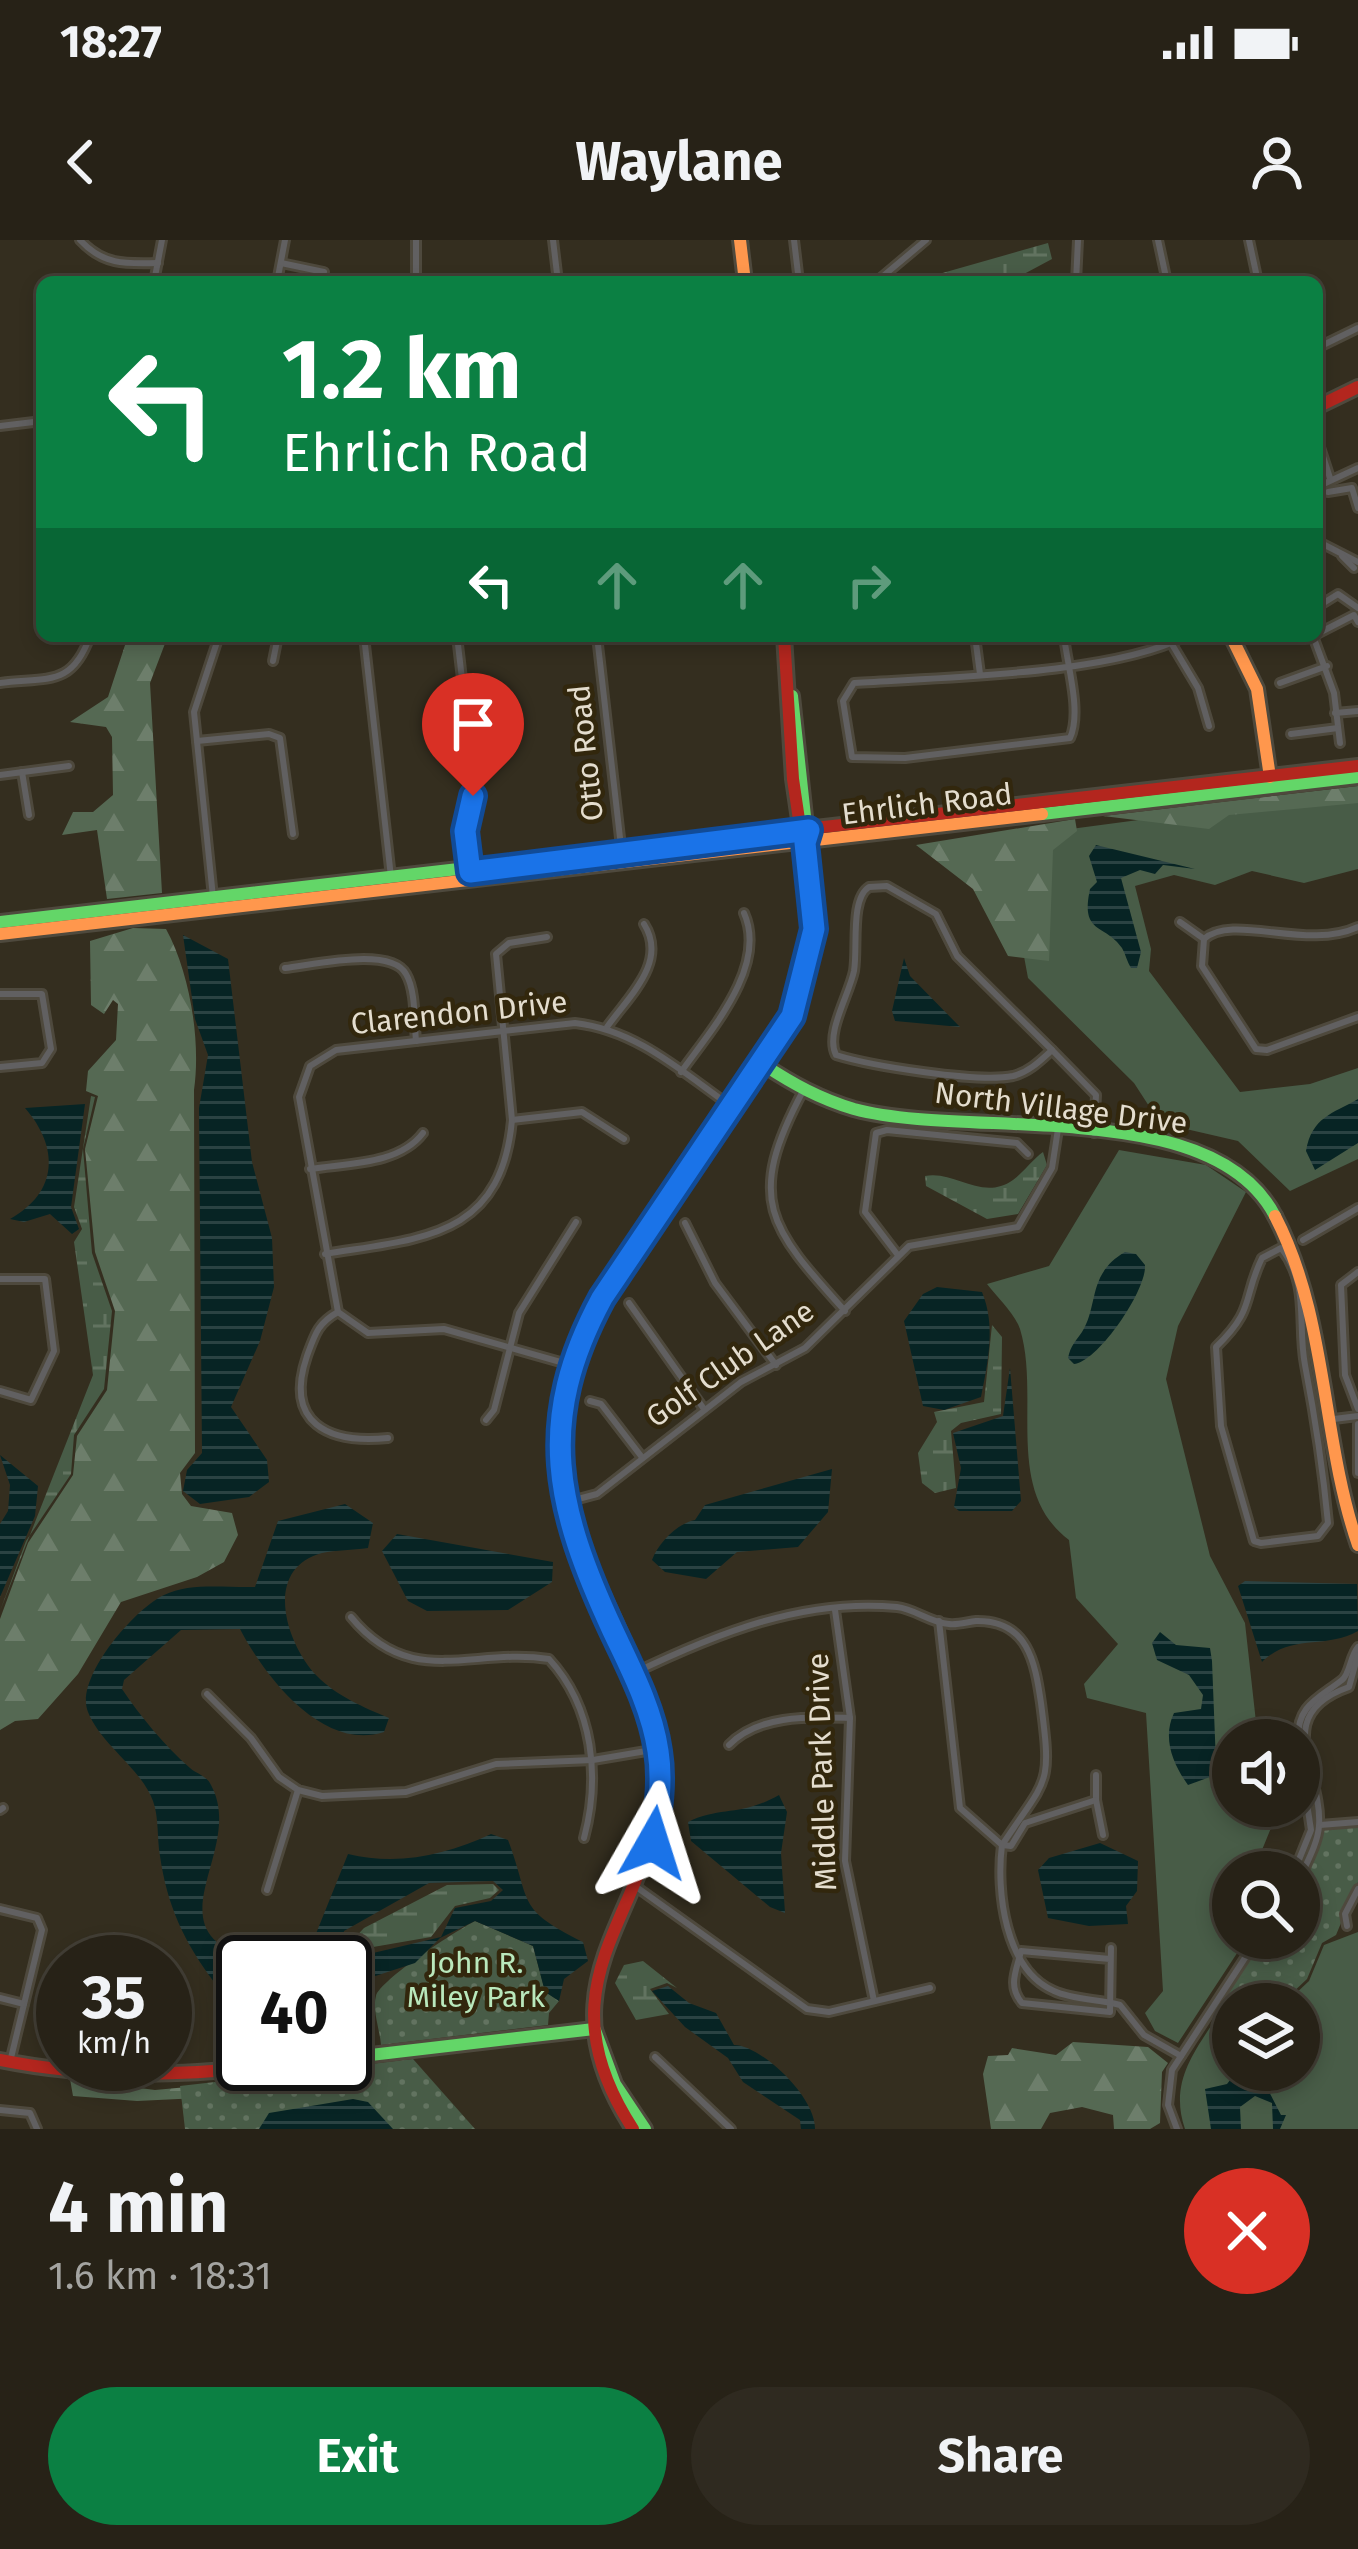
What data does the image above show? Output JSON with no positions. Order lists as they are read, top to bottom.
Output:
{
  "streets": {
    "street": [
      "Otto Road",
      "Ehrlich Road",
      "Clarendon Drive",
      "North Village Drive",
      "Golf Club Lane",
      "Middle Park Drive"
    ]
  },
  "crossings": [
    ["Otto Road", "Ehrlich Road"],
    ["North Village Drive", "Golf Club Lane"]
  ],
  "parks": ["John R. Miley Park"],
  "page": {
    "status": "18:27",
    "header": "Waylane",
    "turn": ["1.2 km", "Ehrlich Road"],
    "speed": "35 km/h",
    "limit": "40",
    "heading": ["4 min", "1.6 km · 18:31"],
    "buttons": ["Exit", "Share"]
  }
}
